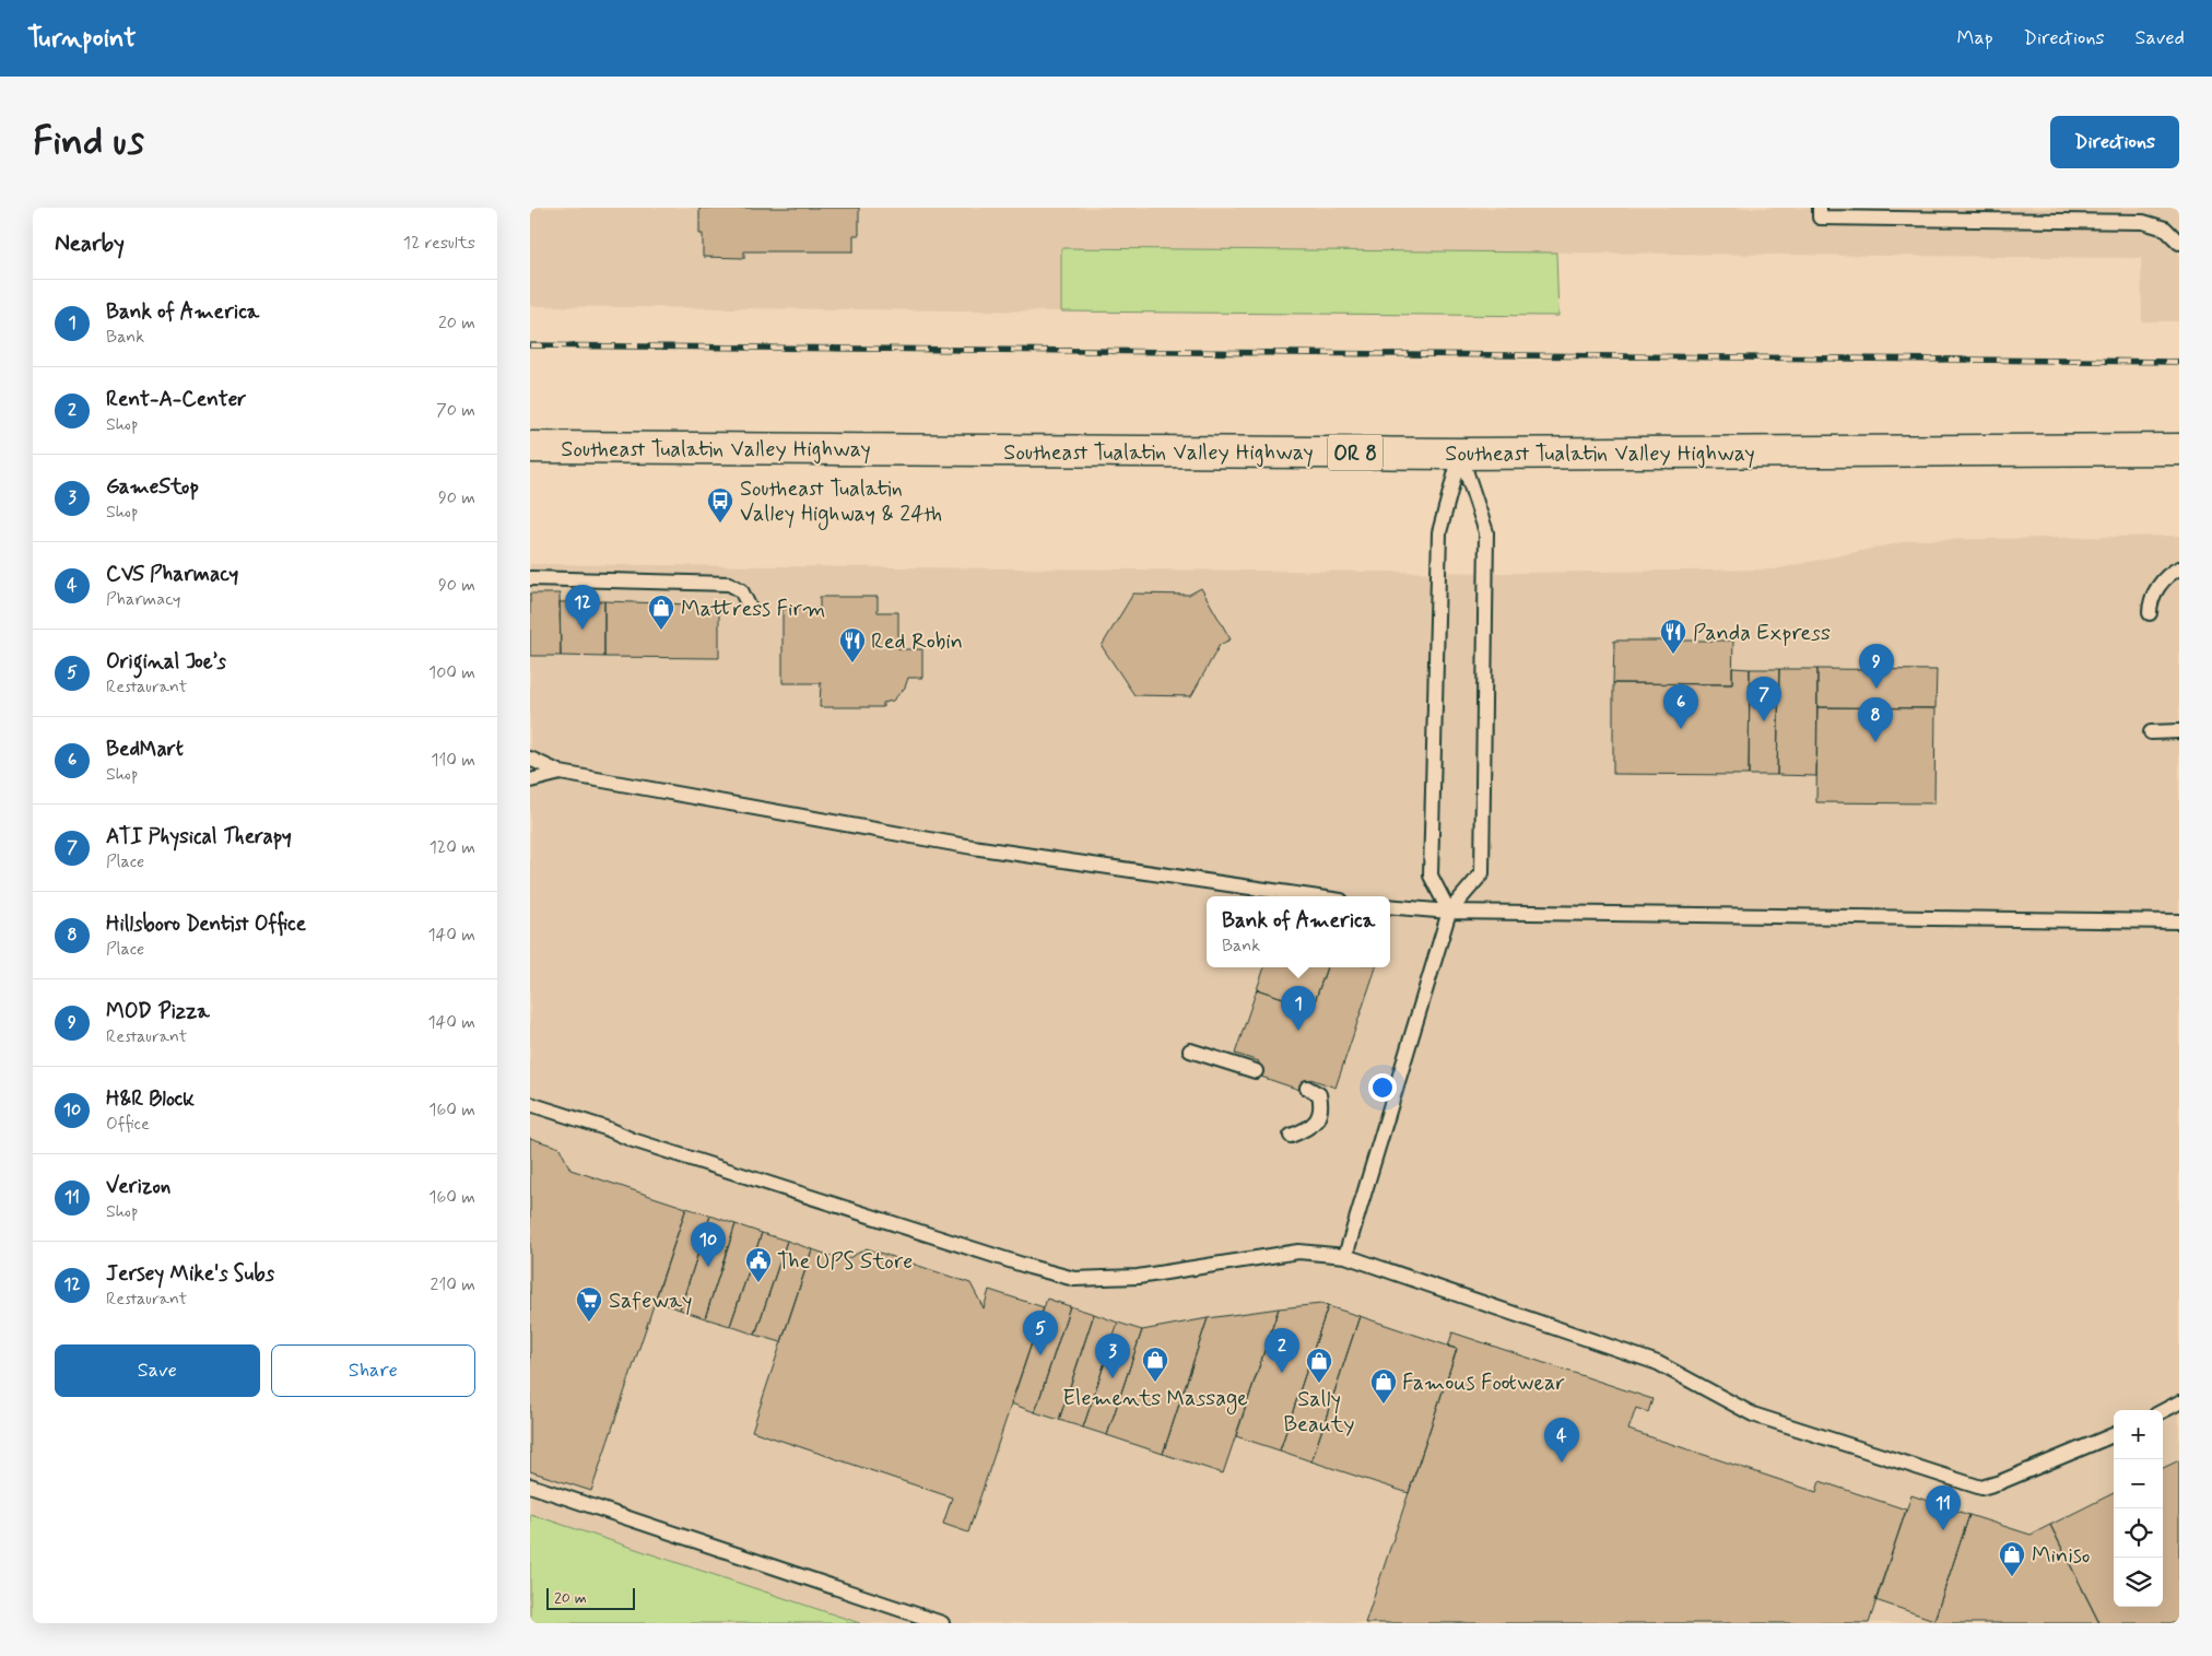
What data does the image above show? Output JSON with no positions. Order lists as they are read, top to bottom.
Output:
{
  "streets": {
    "main road": ["Southeast Tualatin Valley Highway", "OR 8"]
  },
  "places": {
    "bus stop": ["Southeast Tualatin Valley Highway & 24th"],
    "shop": [
      "Mattress Firm",
      "Elements Massage",
      "Sally Beauty",
      "Famous Footwear",
      "Miniso"
    ],
    "restaurant": ["Panda Express", "Red Robin"],
    "public building": ["The UPS Store"],
    "supermarket": ["Safeway"]
  },
  "scale_bar": "20 m",
  "page": {
    "header": "Turnpoint",
    "nav": ["Map", "Directions", "Saved"],
    "buttons": [
      "Directions",
      ["Save", "Share"]
    ],
    "title": "Find us",
    "heading": ["Nearby", "12 results"],
    "list": [
      {
        "mark": "1",
        "name": "Bank of America",
        "note": "Bank",
        "value": "20 m"
      },
      {
        "mark": "2",
        "name": "Rent-A-Center",
        "note": "Shop",
        "value": "70 m"
      },
      {
        "mark": "3",
        "name": "GameStop",
        "note": "Shop",
        "value": "90 m"
      },
      {
        "mark": "4",
        "name": "CVS Pharmacy",
        "note": "Pharmacy",
        "value": "90 m"
      },
      {
        "mark": "5",
        "name": "Original Joe’s",
        "note": "Restaurant",
        "value": "100 m"
      },
      {
        "mark": "6",
        "name": "BedMart",
        "note": "Shop",
        "value": "110 m"
      },
      {
        "mark": "7",
        "name": "ATI Physical Therapy",
        "note": "Place",
        "value": "120 m"
      },
      {
        "mark": "8",
        "name": "Hillsboro Dentist Office",
        "note": "Place",
        "value": "140 m"
      },
      {
        "mark": "9",
        "name": "MOD Pizza",
        "note": "Restaurant",
        "value": "140 m"
      },
      {
        "mark": "10",
        "name": "H&R Block",
        "note": "Office",
        "value": "160 m"
      },
      {
        "mark": "11",
        "name": "Verizon",
        "note": "Shop",
        "value": "160 m"
      },
      {
        "mark": "12",
        "name": "Jersey Mike's Subs",
        "note": "Restaurant",
        "value": "210 m"
      }
    ],
    "pins": [
      "12",
      "9",
      "7",
      "6",
      "8",
      "1",
      "10",
      "5",
      "2",
      "3",
      "4",
      "11"
    ],
    "popup": ["Bank of America", "Bank"],
    "map_buttons": ["+", "−"],
    "scale": "20 m"
  }
}
